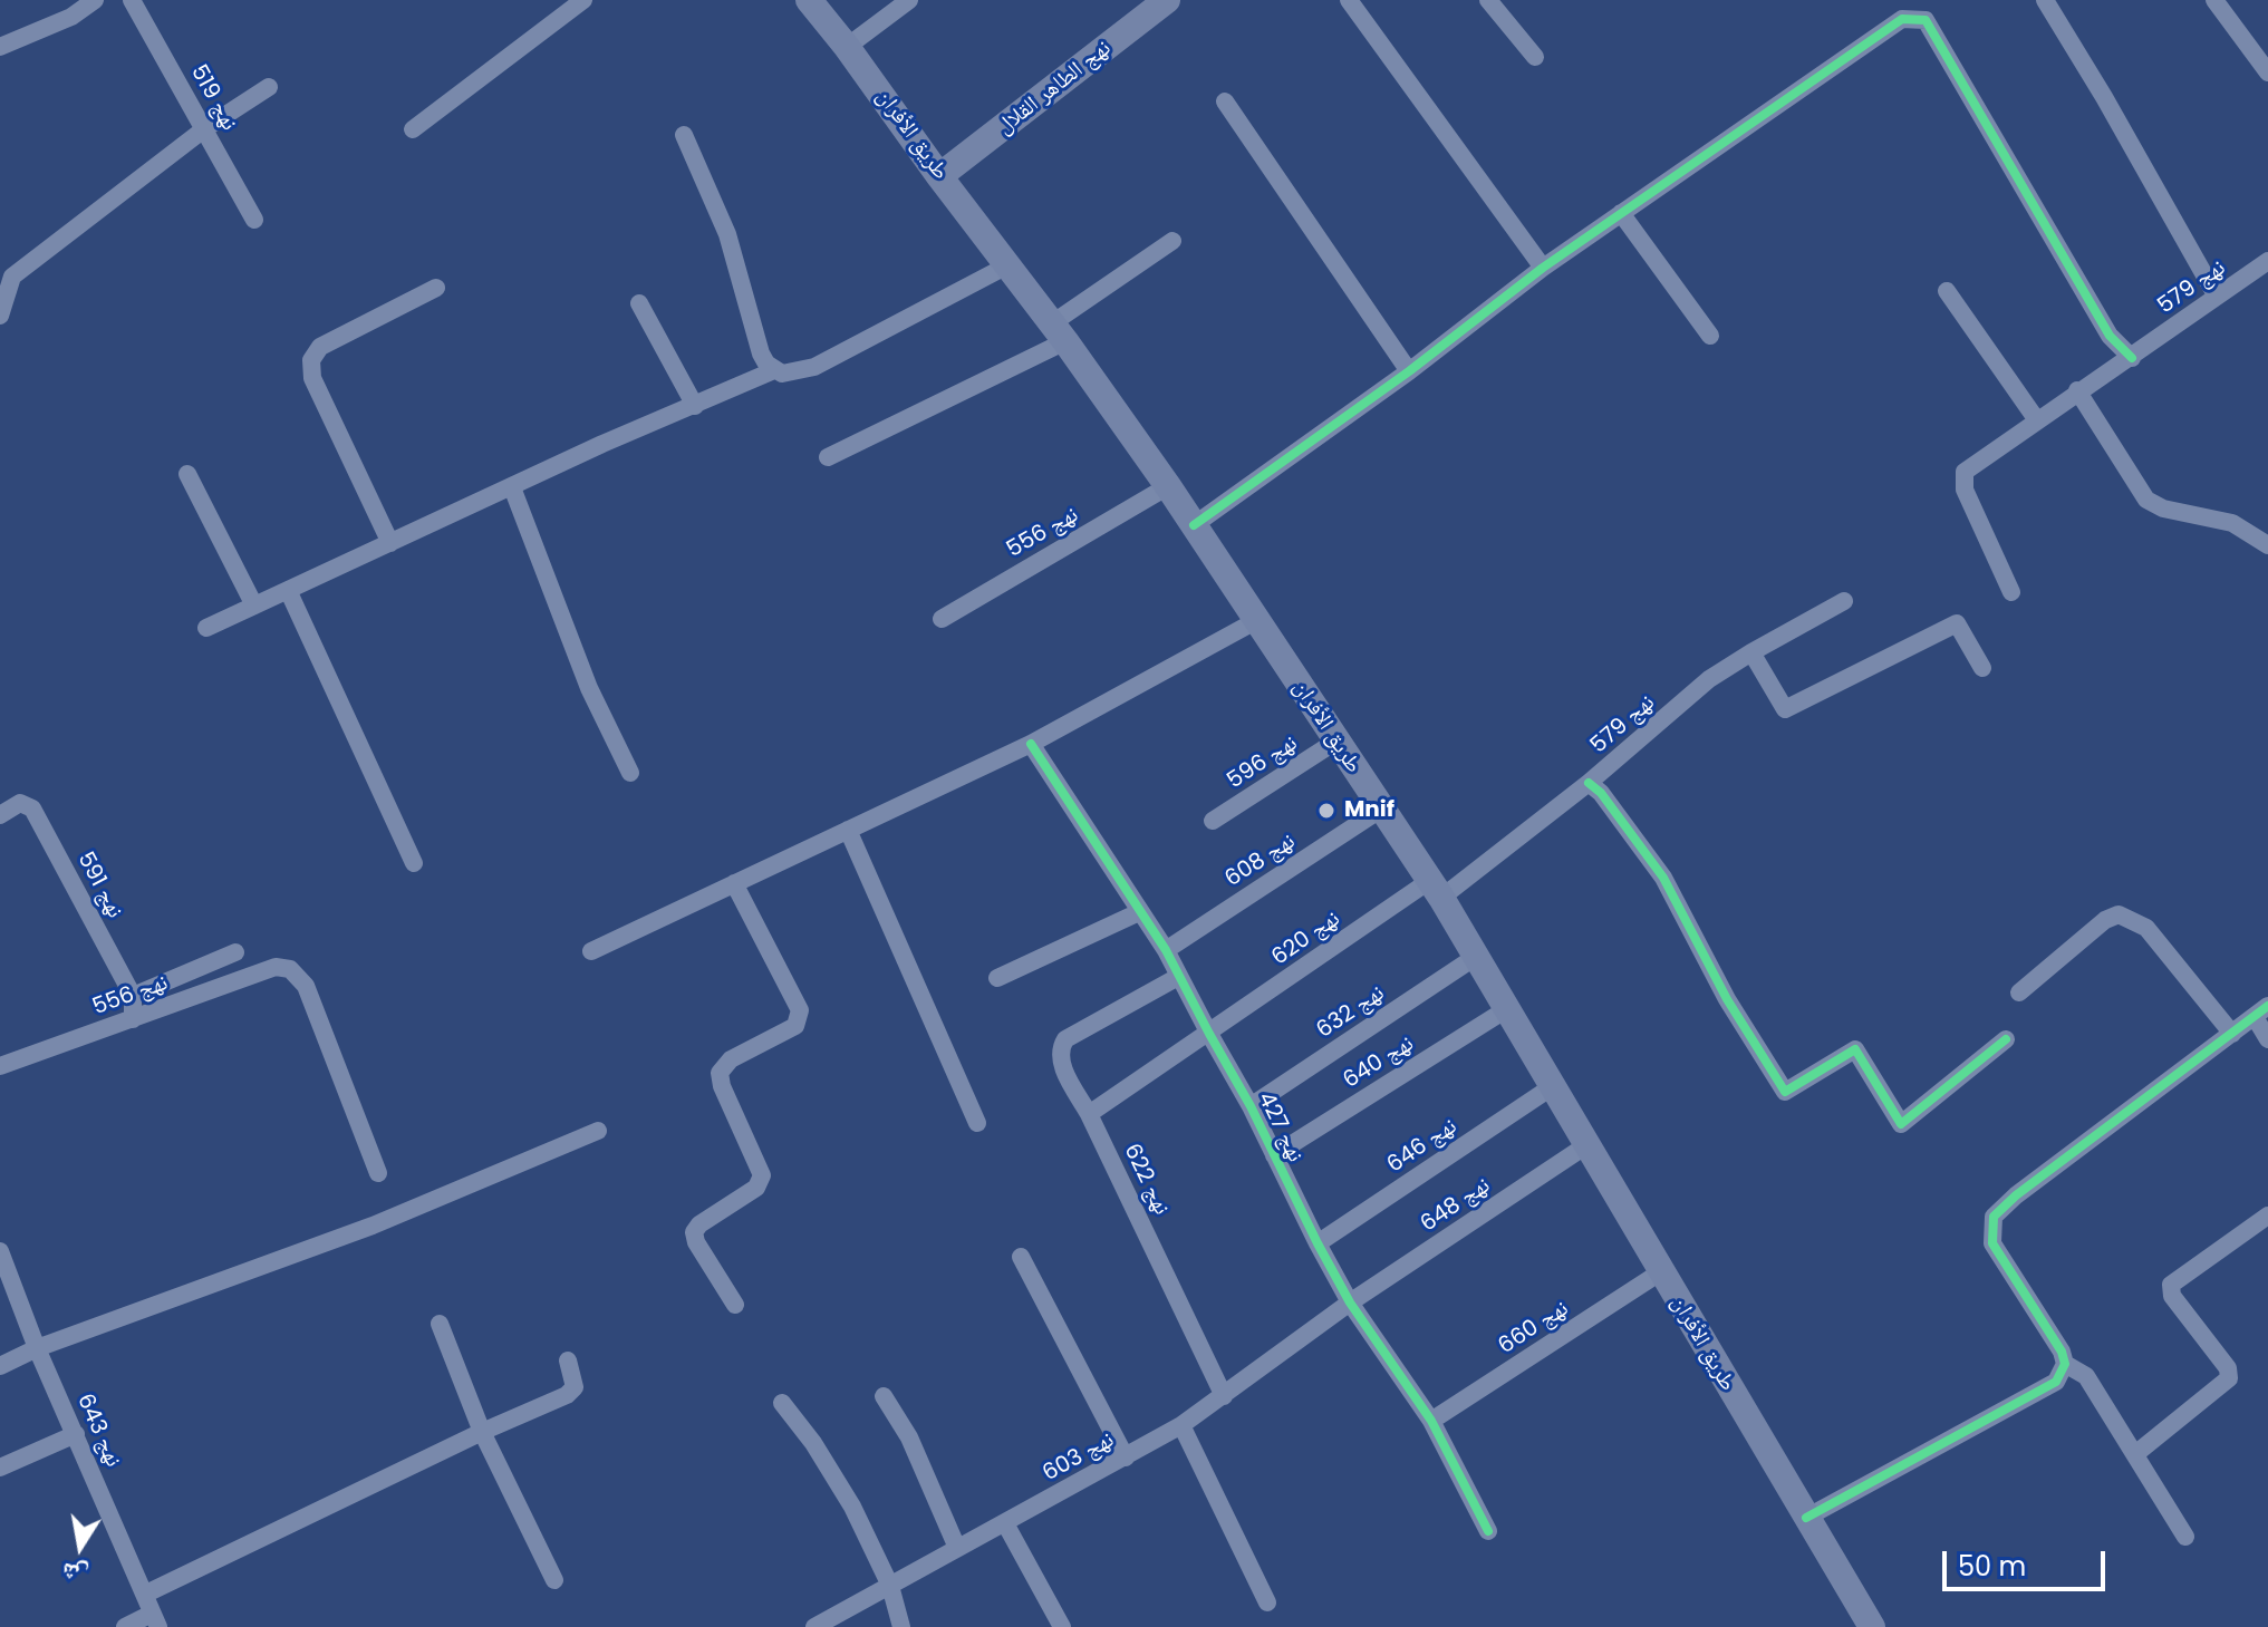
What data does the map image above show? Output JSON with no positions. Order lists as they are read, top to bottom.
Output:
{
  "streets": {
    "main road": ["نهج الطاهر القلال", "طريق الأفران"],
    "street": [
      "نهج 519",
      "نهج 579",
      "نهج 556",
      "نهج 596",
      "نهج 608",
      "نهج 591",
      "نهج 620",
      "نهج 632",
      "نهج 640",
      "نهج 427",
      "نهج 646",
      "نهج 622",
      "نهج 648",
      "نهج 660",
      "نهج 643",
      "نهج 603"
    ]
  },
  "crossings": [
    ["نهج الطاهر القلال", "طريق الأفران"],
    ["طريق الأفران", "نهج 579"],
    ["طريق الأفران", "نهج 556"],
    ["طريق الأفران", "نهج 596"],
    ["طريق الأفران", "نهج 608"],
    ["طريق الأفران", "نهج 620"],
    ["طريق الأفران", "نهج 632"],
    ["طريق الأفران", "نهج 640"],
    ["طريق الأفران", "نهج 646"],
    ["طريق الأفران", "نهج 648"],
    ["طريق الأفران", "نهج 660"],
    ["نهج 579", "نهج 620"],
    ["نهج 556", "نهج 591"],
    ["نهج 608", "نهج 427"],
    ["نهج 620", "نهج 427"],
    ["نهج 632", "نهج 427"],
    ["نهج 640", "نهج 427"],
    ["نهج 427", "نهج 646"],
    ["نهج 427", "نهج 622"],
    ["نهج 427", "نهج 648"],
    ["نهج 427", "نهج 660"],
    ["نهج 427", "نهج 603"],
    ["نهج 622", "نهج 603"],
    ["نهج 648", "نهج 603"]
  ],
  "places": ["Mnif"],
  "scale_bar": "50 m",
  "north": "bottom"
}
